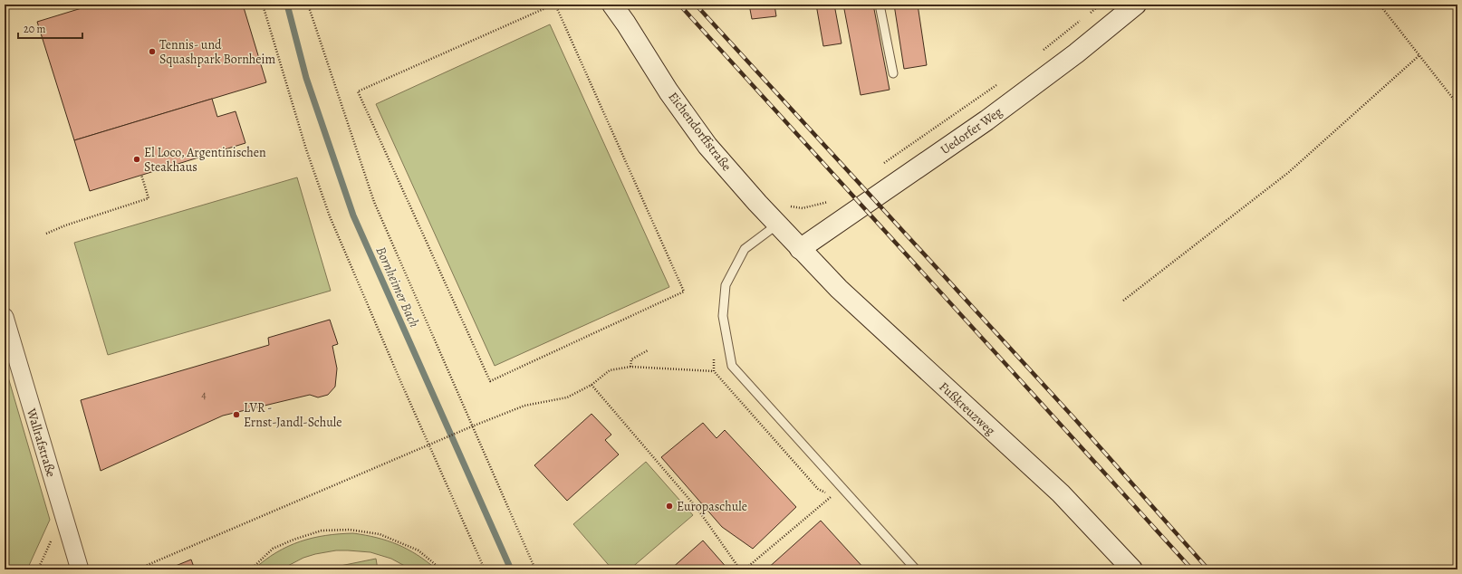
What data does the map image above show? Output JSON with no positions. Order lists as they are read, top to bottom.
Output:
{
  "streets": {
    "street": [
      "Uedorfer Weg",
      "Eichendorffstraße",
      "Fußkreuzweg",
      "Wallrafstraße"
    ]
  },
  "crossings": [
    ["Uedorfer Weg", "Eichendorffstraße"],
    ["Uedorfer Weg", "Fußkreuzweg"],
    ["Eichendorffstraße", "Fußkreuzweg"]
  ],
  "water": ["Bornheimer Bach"],
  "places": [
    "Tennis- und Squashpark Bornheim",
    "El Loco, Argentinischen Steakhaus",
    "LVR - Ernst-Jandl-Schule",
    "Europaschule"
  ],
  "house_numbers": ["4"],
  "scale_bar": "20 m"
}
